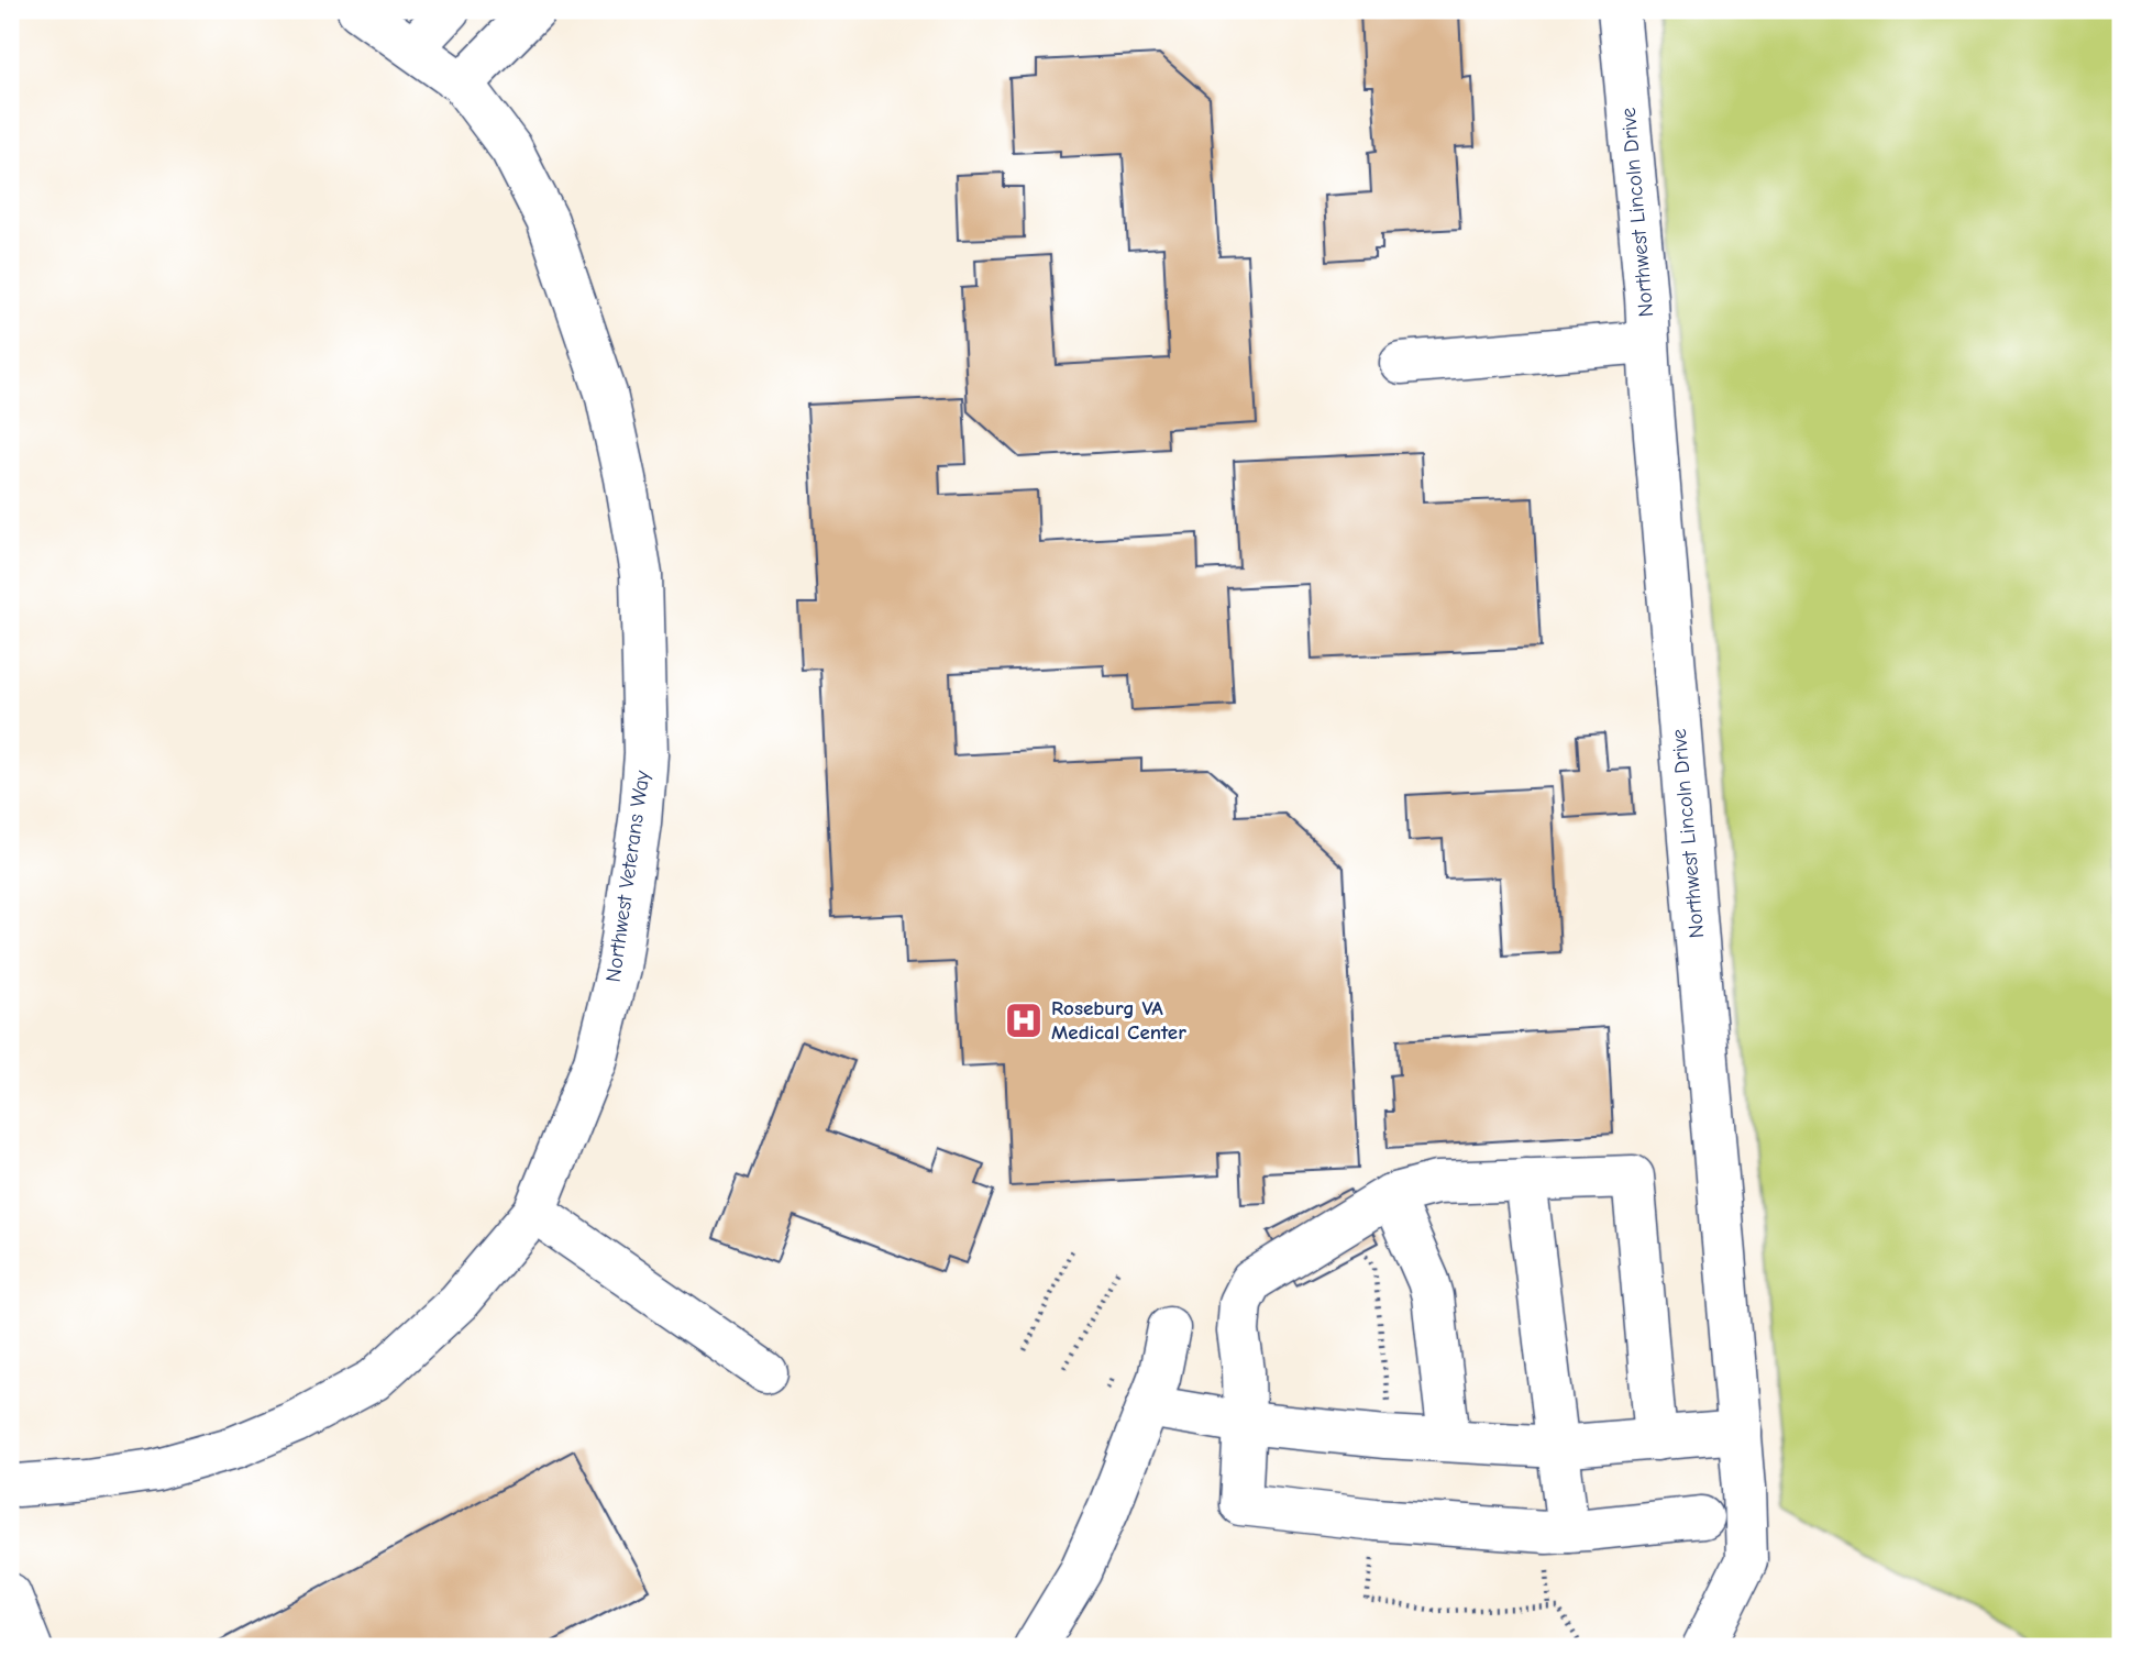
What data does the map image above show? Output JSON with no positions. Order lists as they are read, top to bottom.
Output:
{
  "streets": {
    "street": ["Northwest Lincoln Drive", "Northwest Veterans Way"]
  },
  "places": {
    "hospital": ["Roseburg VA Medical Center"]
  }
}
